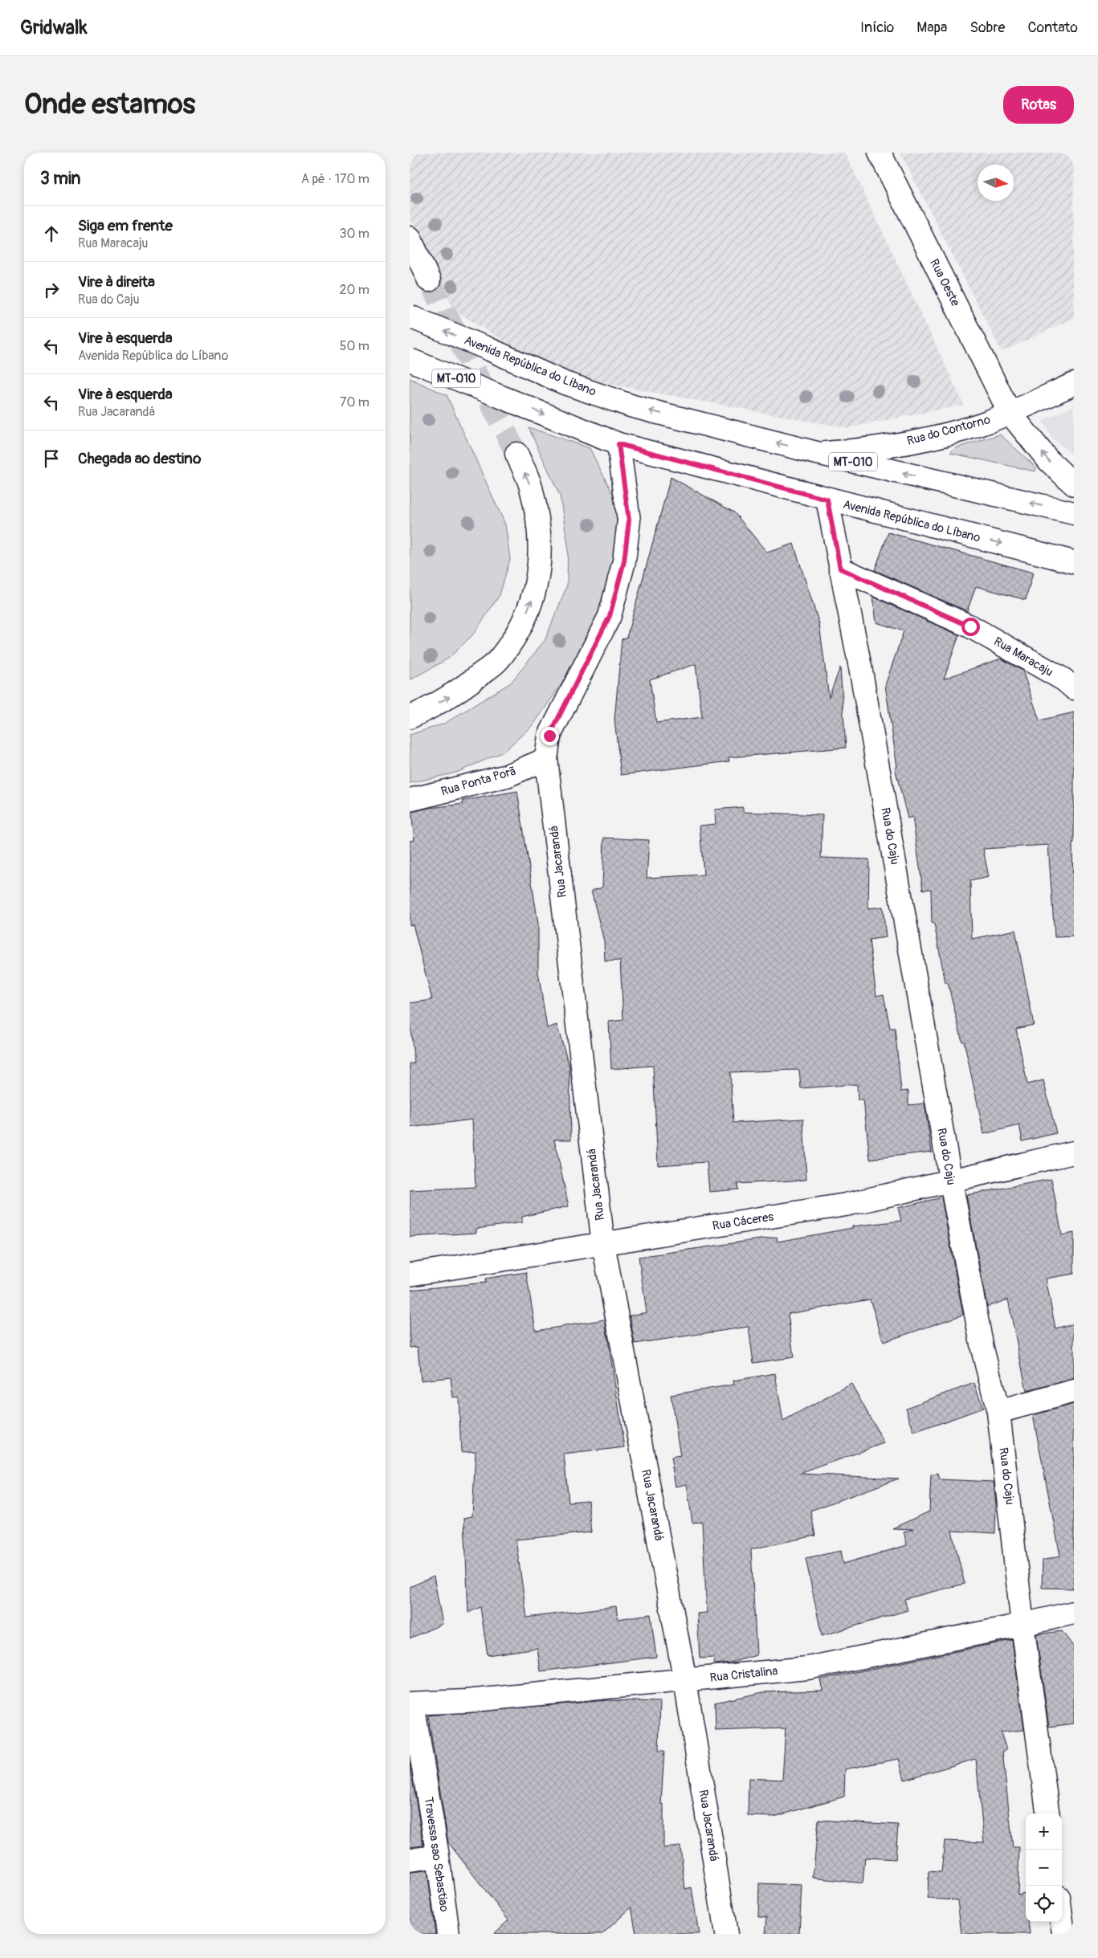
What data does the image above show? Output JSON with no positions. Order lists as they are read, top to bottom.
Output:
{
  "streets": {
    "street": [
      "Rua Oeste",
      "Avenida República do Líbano",
      "MT-010",
      "Rua do Contorno",
      "Rua Maracaju",
      "Rua Ponta Porã",
      "Rua do Caju",
      "Rua Jacarandá",
      "Rua Cáceres",
      "Rua Cristalina",
      "Travessa sao Sebastiao"
    ]
  },
  "crossings": [
    ["Rua Oeste", "Rua do Contorno"],
    ["Avenida República do Líbano", "Rua do Contorno"],
    ["Avenida República do Líbano", "Rua do Caju"],
    ["Avenida República do Líbano", "Rua Jacarandá"],
    ["Rua Maracaju", "Rua do Caju"],
    ["Rua Ponta Porã", "Rua Jacarandá"],
    ["Rua do Caju", "Rua Cáceres"],
    ["Rua do Caju", "Rua Cristalina"],
    ["Rua Jacarandá", "Rua Cáceres"],
    ["Rua Jacarandá", "Rua Cristalina"],
    ["Rua Cristalina", "Travessa sao Sebastiao"]
  ],
  "north": "right",
  "page": {
    "header": "Gridwalk",
    "nav": [
      "Início",
      "Mapa",
      "Sobre",
      "Contato"
    ],
    "buttons": "Rotas",
    "title": "Onde estamos",
    "heading": ["3 min", "A pé · 170 m"],
    "list": [
      ["Siga em frente", "Rua Maracaju", "30 m"],
      ["Vire à direita", "Rua do Caju", "20 m"],
      ["Vire à esquerda", "Avenida República do Líbano", "50 m"],
      ["Vire à esquerda", "Rua Jacarandá", "70 m"],
      "Chegada ao destino"
    ],
    "map_buttons": ["+", "−"]
  }
}
